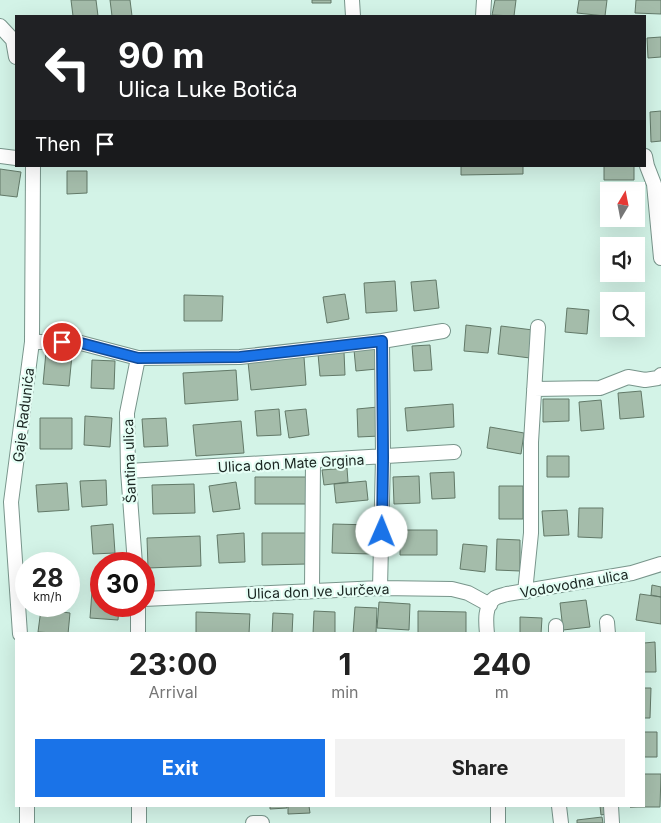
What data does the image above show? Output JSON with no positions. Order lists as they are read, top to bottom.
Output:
{
  "streets": {
    "street": [
      "Gaje Radunića",
      "Šantina ulica",
      "Ulica don Mate Grgina",
      "Vodovodna ulica",
      "Ulica don Ive Jurčeva"
    ]
  },
  "crossings": [
    ["Šantina ulica", "Ulica don Mate Grgina"],
    ["Vodovodna ulica", "Ulica don Ive Jurčeva"]
  ],
  "north": "top",
  "page": {
    "turn": ["90 m", "Ulica Luke Botića"],
    "then": "Then",
    "speed": "28 km/h",
    "limit": "30",
    "eta": [
      "23:00",
      "Arrival",
      "1",
      "min",
      "240",
      "m"
    ],
    "buttons": ["Exit", "Share"]
  }
}
